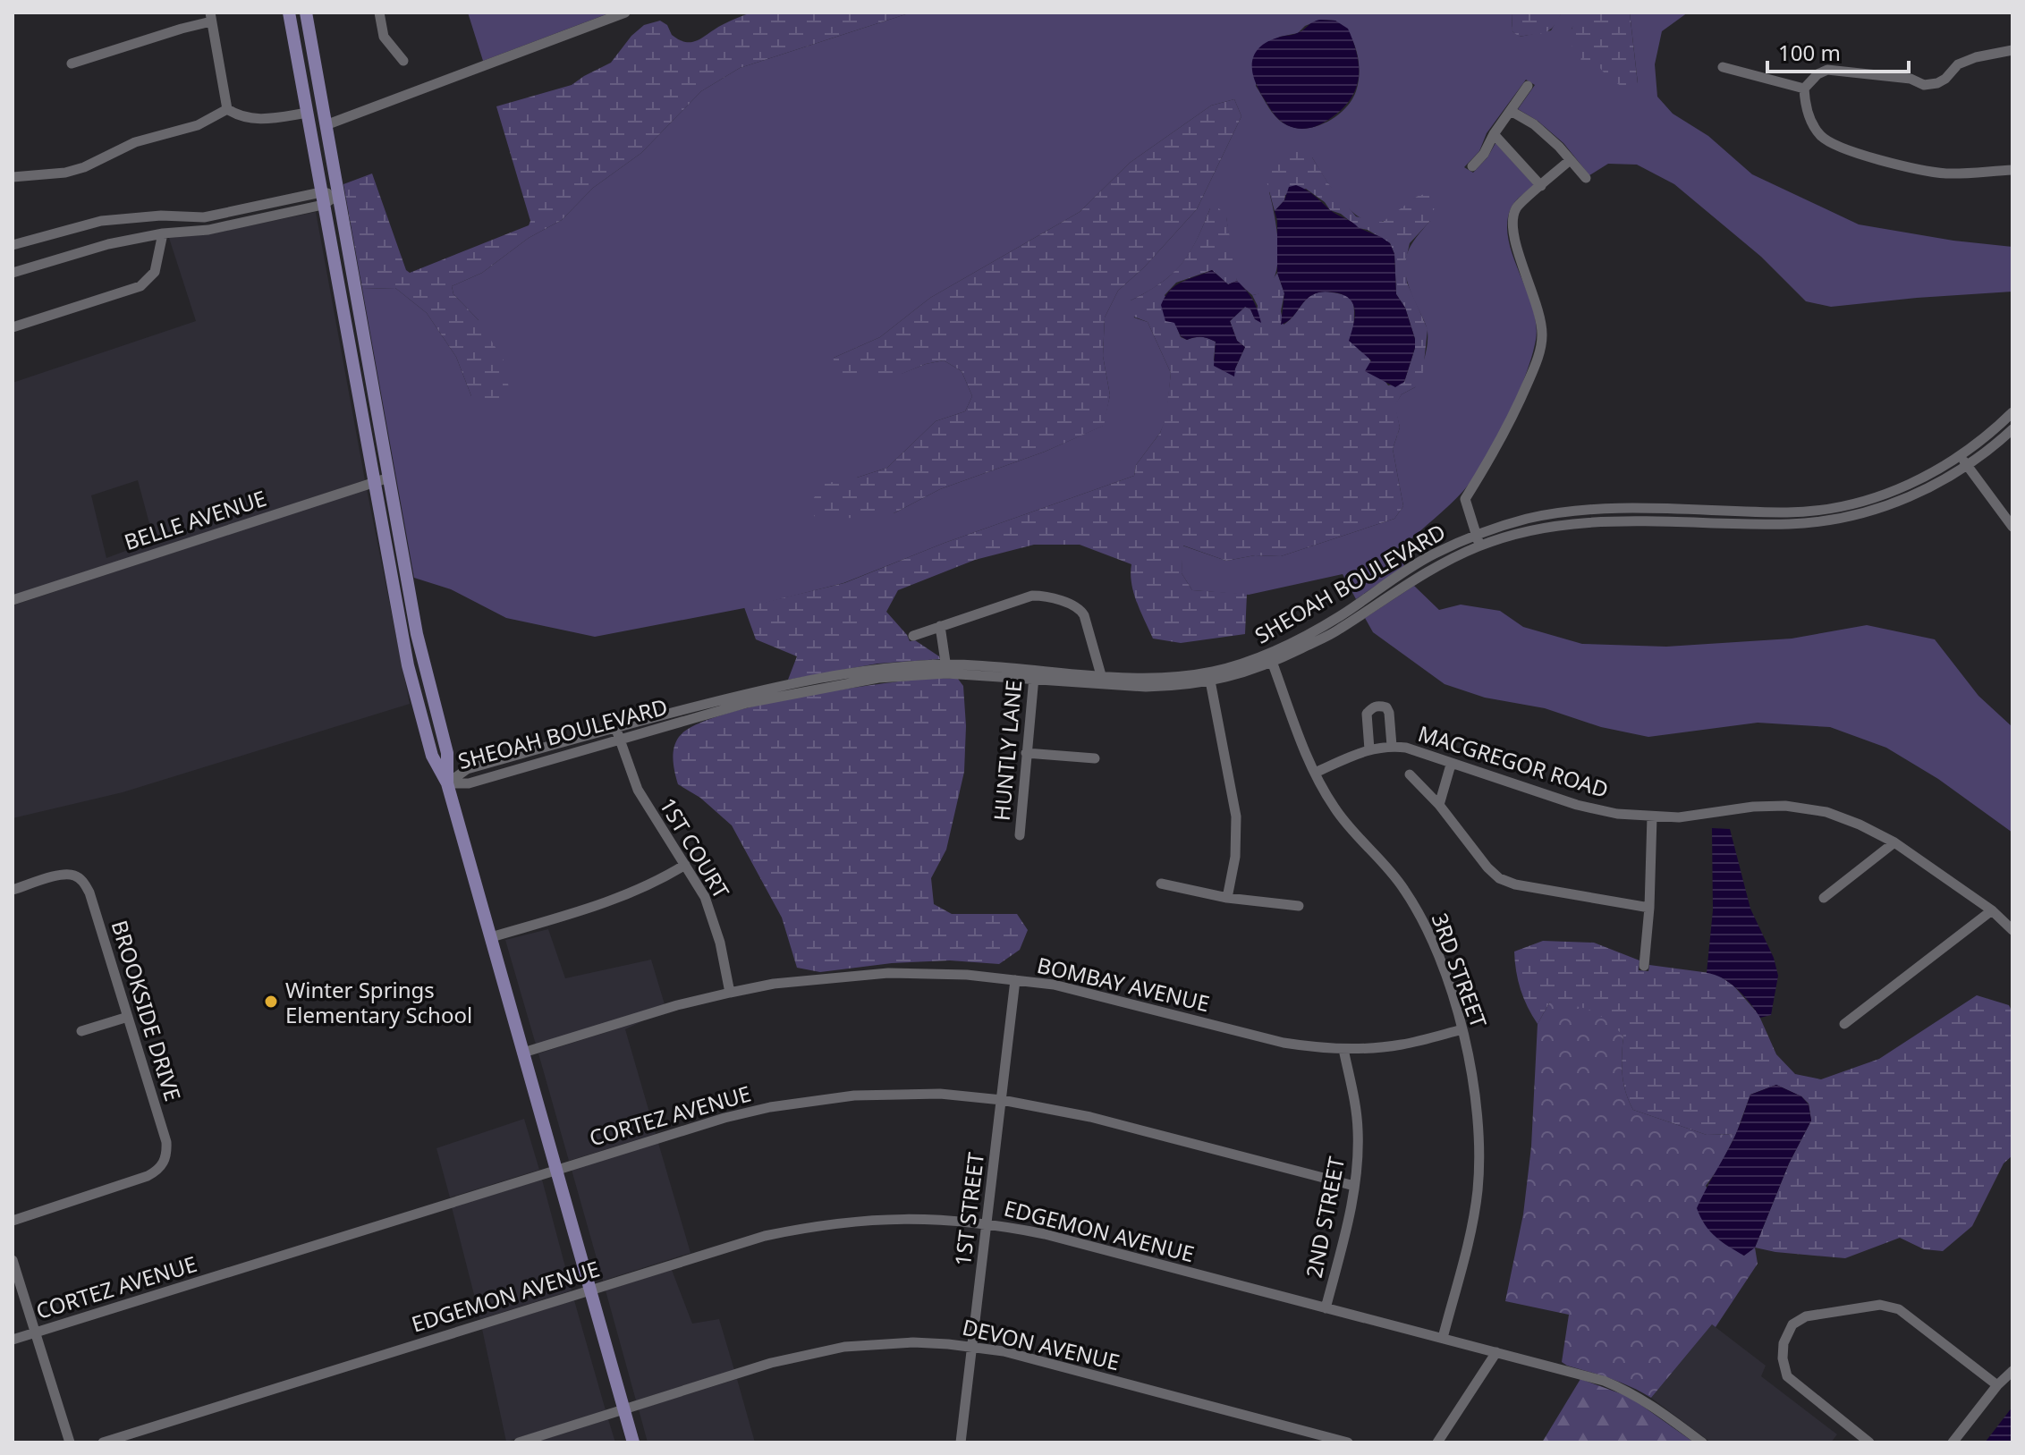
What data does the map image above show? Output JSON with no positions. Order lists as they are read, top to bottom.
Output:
{
  "streets": {
    "street": [
      "BELLE AVENUE",
      "SHEOAH BOULEVARD",
      "HUNTLY LANE",
      "MACGREGOR ROAD",
      "1ST COURT",
      "3RD STREET",
      "BOMBAY AVENUE",
      "BROOKSIDE DRIVE",
      "CORTEZ AVENUE",
      "1ST STREET",
      "2ND STREET",
      "EDGEMON AVENUE",
      "DEVON AVENUE"
    ]
  },
  "crossings": [
    ["SHEOAH BOULEVARD", "HUNTLY LANE"],
    ["SHEOAH BOULEVARD", "1ST COURT"],
    ["SHEOAH BOULEVARD", "3RD STREET"],
    ["MACGREGOR ROAD", "3RD STREET"],
    ["1ST COURT", "BOMBAY AVENUE"],
    ["3RD STREET", "BOMBAY AVENUE"],
    ["3RD STREET", "EDGEMON AVENUE"],
    ["BOMBAY AVENUE", "1ST STREET"],
    ["BOMBAY AVENUE", "2ND STREET"],
    ["CORTEZ AVENUE", "1ST STREET"],
    ["CORTEZ AVENUE", "2ND STREET"],
    ["1ST STREET", "EDGEMON AVENUE"],
    ["1ST STREET", "DEVON AVENUE"],
    ["2ND STREET", "EDGEMON AVENUE"]
  ],
  "places": ["Winter Springs Elementary School"],
  "scale_bar": "100 m"
}
